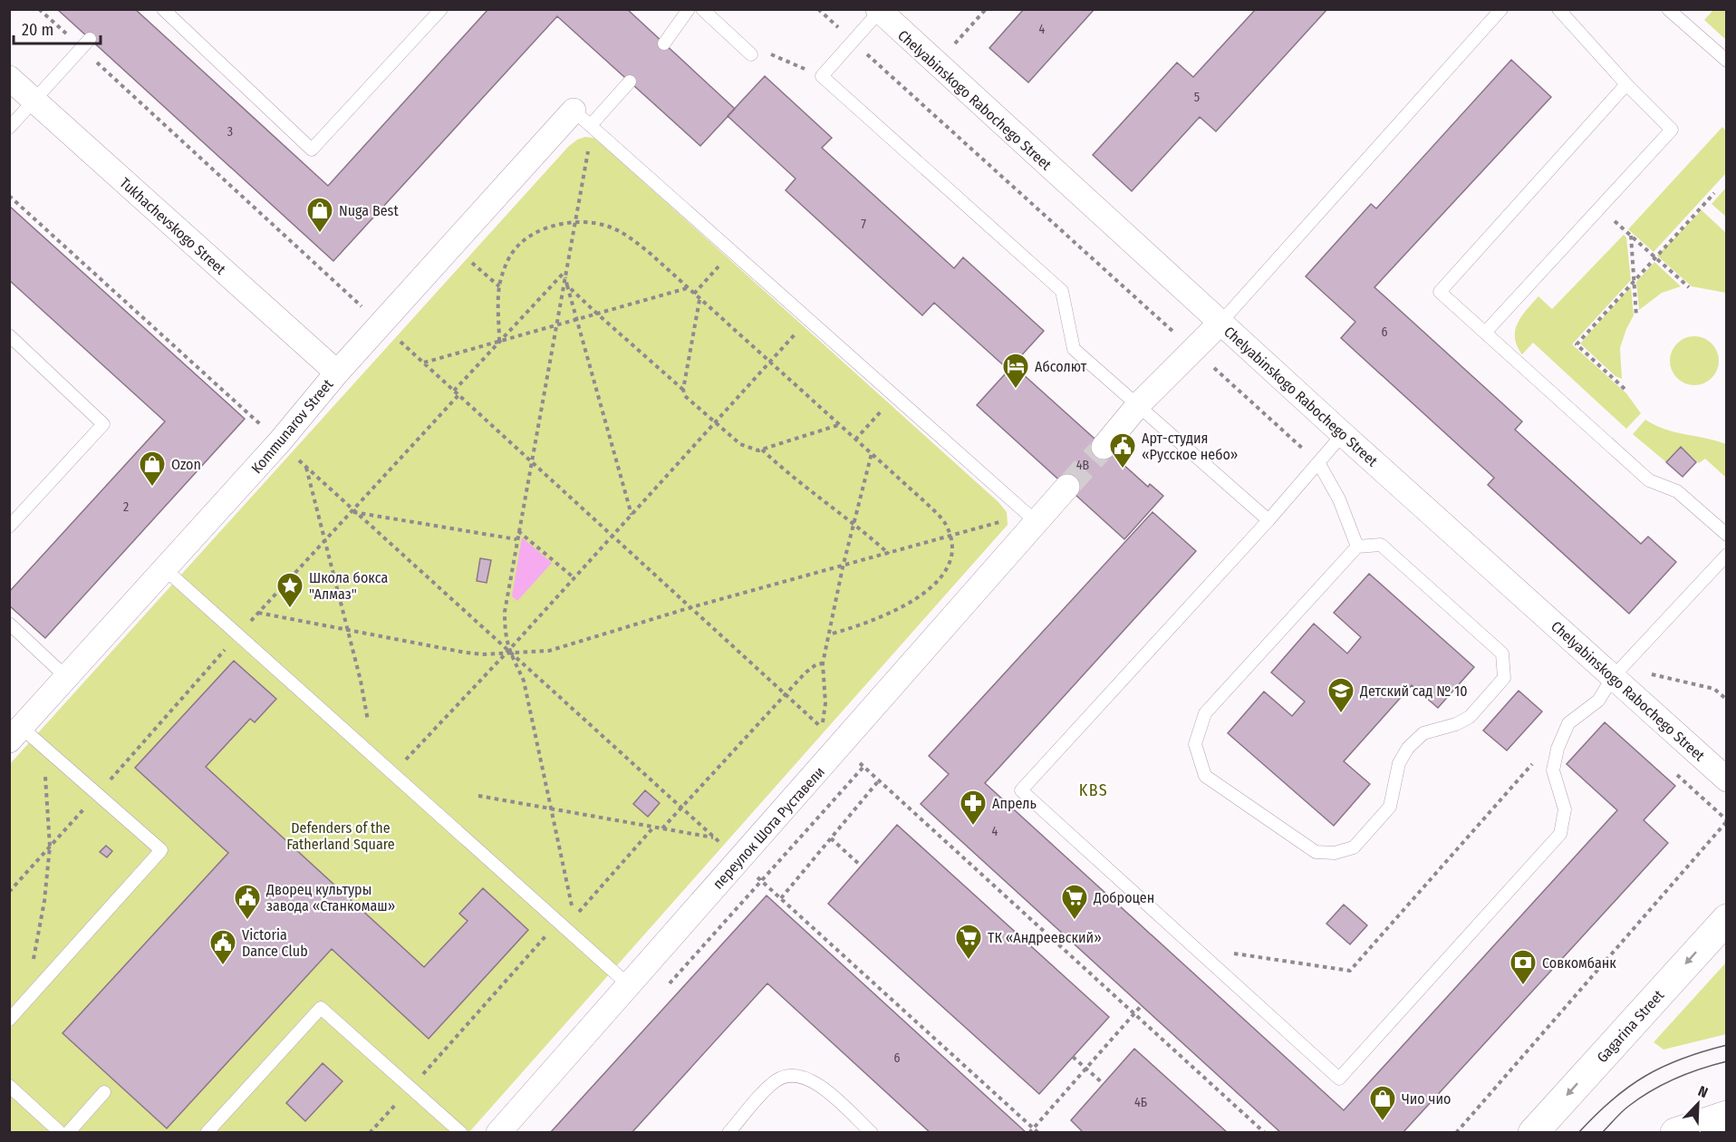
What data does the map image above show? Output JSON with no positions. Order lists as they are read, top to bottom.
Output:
{
  "streets": {
    "main road": ["Gagarina Street"],
    "street": [
      "Chelyabinskogo Rabochego Street",
      "Tukhachevskogo Street",
      "Kommunarov Street",
      "переулок Шота Руставели"
    ]
  },
  "crossings": [
    ["Tukhachevskogo Street", "Kommunarov Street"]
  ],
  "one_way": ["Gagarina Street"],
  "districts": ["KBS"],
  "parks": ["Defenders of the Fatherland Square"],
  "places": {
    "shop": ["Nuga Best", "Ozon", "Чио чио"],
    "hotel": ["Абсолют"],
    "public building": ["Арт-студия «Русское небо»", "Дворец культуры завода «Станкомаш»", "Victoria Dance Club"],
    "place": ["Школа бокса \"Алмаз\""],
    "school or university": ["Детский сад № 10"],
    "pharmacy": ["Апрель"],
    "supermarket": ["Доброцен", "ТК «Андреевский»"],
    "bank": ["Совкомбанк"]
  },
  "house_numbers": [
    "4",
    "5",
    "3",
    "7",
    "6",
    "4В",
    "2",
    "4",
    "6",
    "4Б"
  ],
  "scale_bar": "20 m",
  "north": "top right"
}
